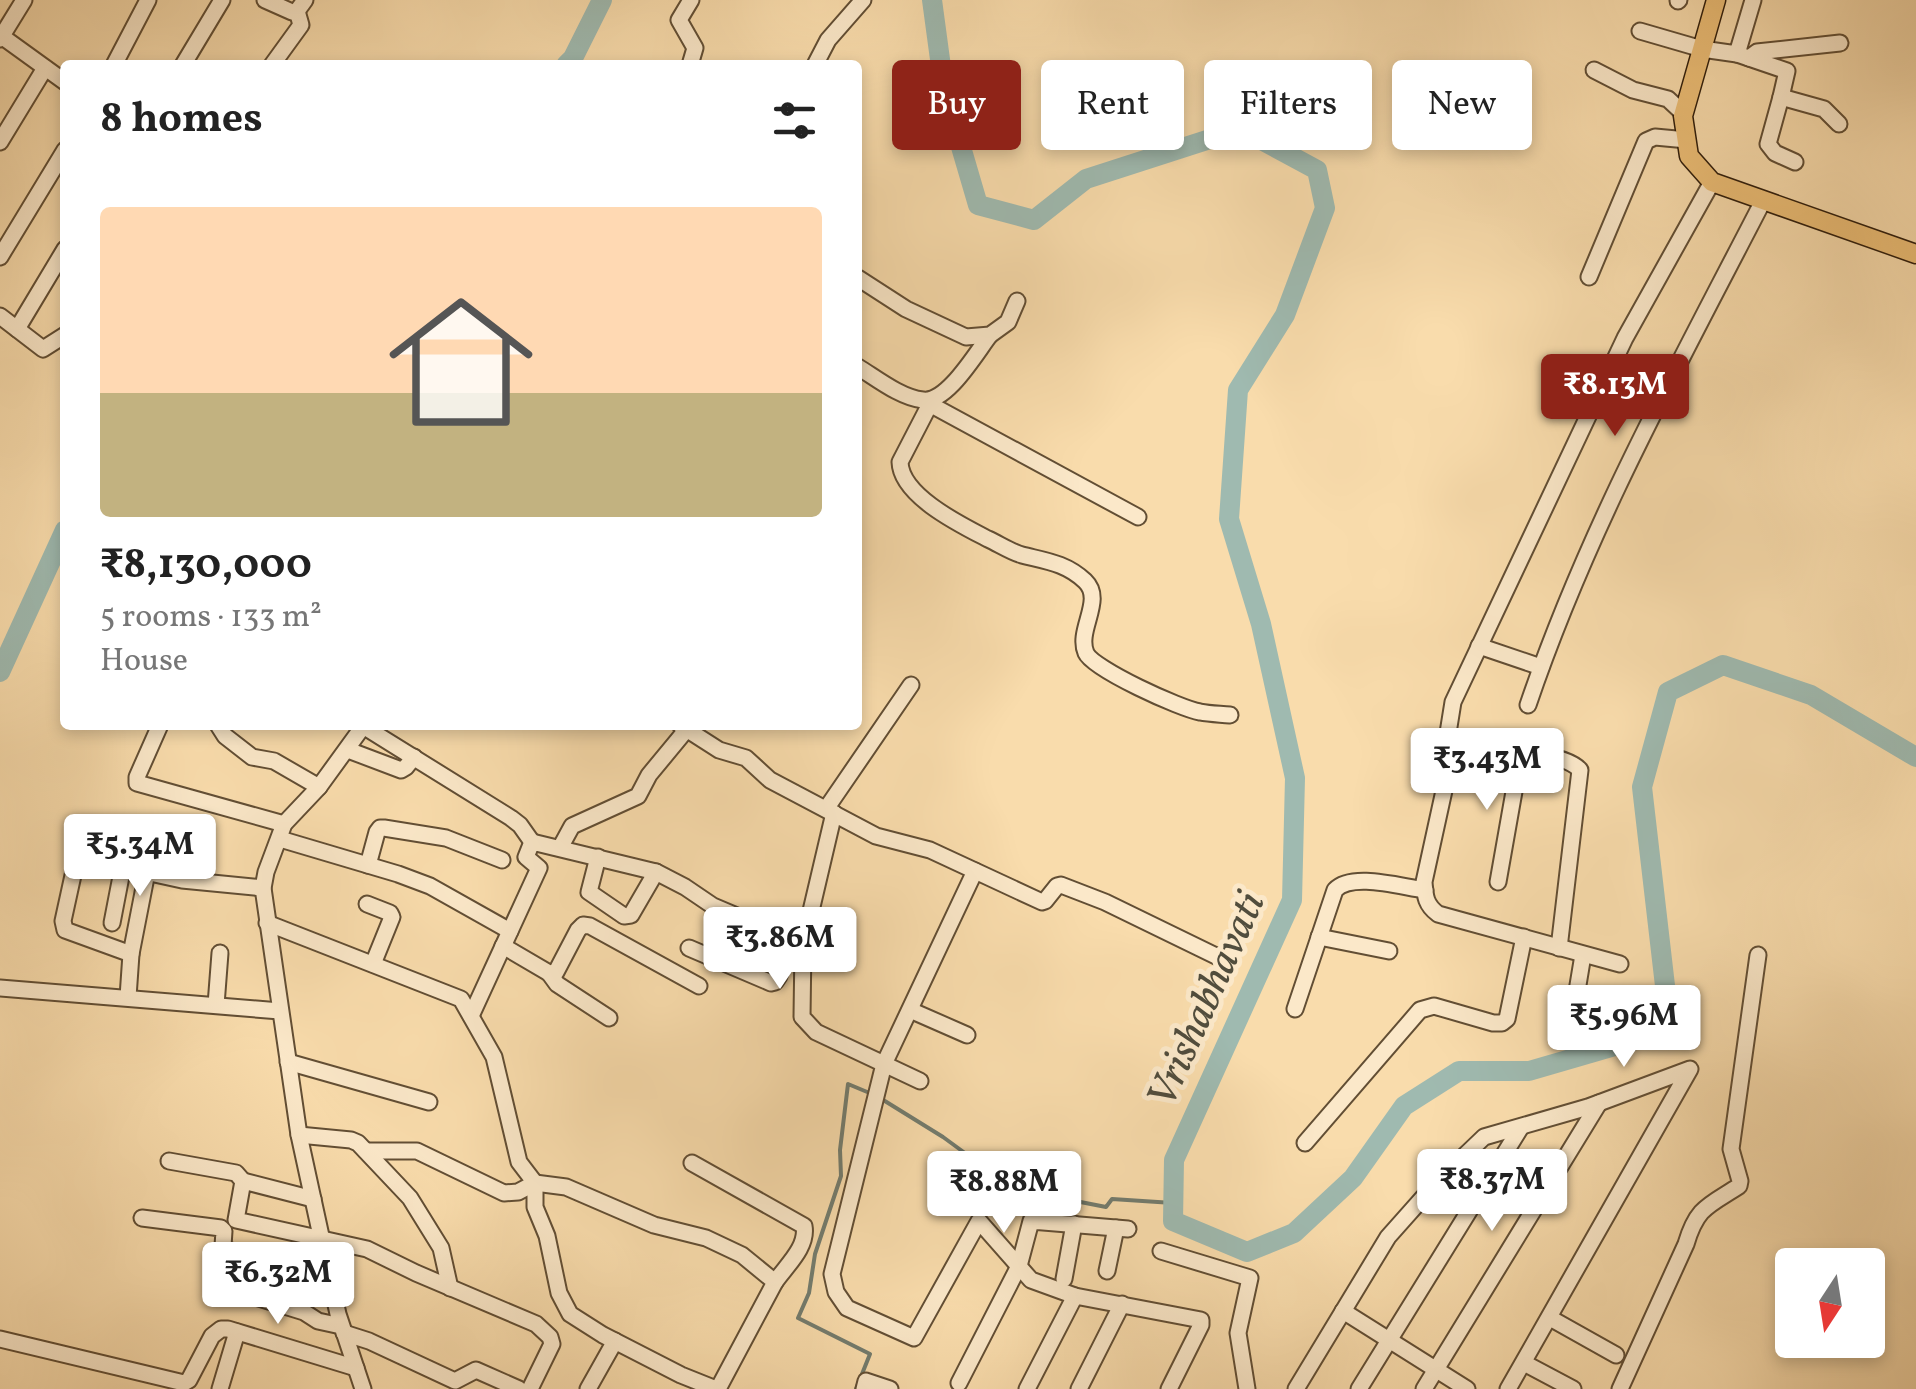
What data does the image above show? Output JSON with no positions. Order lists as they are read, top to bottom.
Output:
{
  "water": ["Vrishabhavati"],
  "north": "bottom",
  "page": {
    "chip": [
      "Buy",
      "Rent",
      "Filters",
      "New"
    ],
    "heading": "8 homes",
    "list": [
      {
        "name": "₹8,130,000",
        "note": "5 rooms · 133 m² · House"
      }
    ],
    "price": [
      "₹8.13M",
      "₹3.43M",
      "₹5.34M",
      "₹3.86M",
      "₹5.96M",
      "₹8.37M",
      "₹8.88M",
      "₹6.32M"
    ]
  }
}
